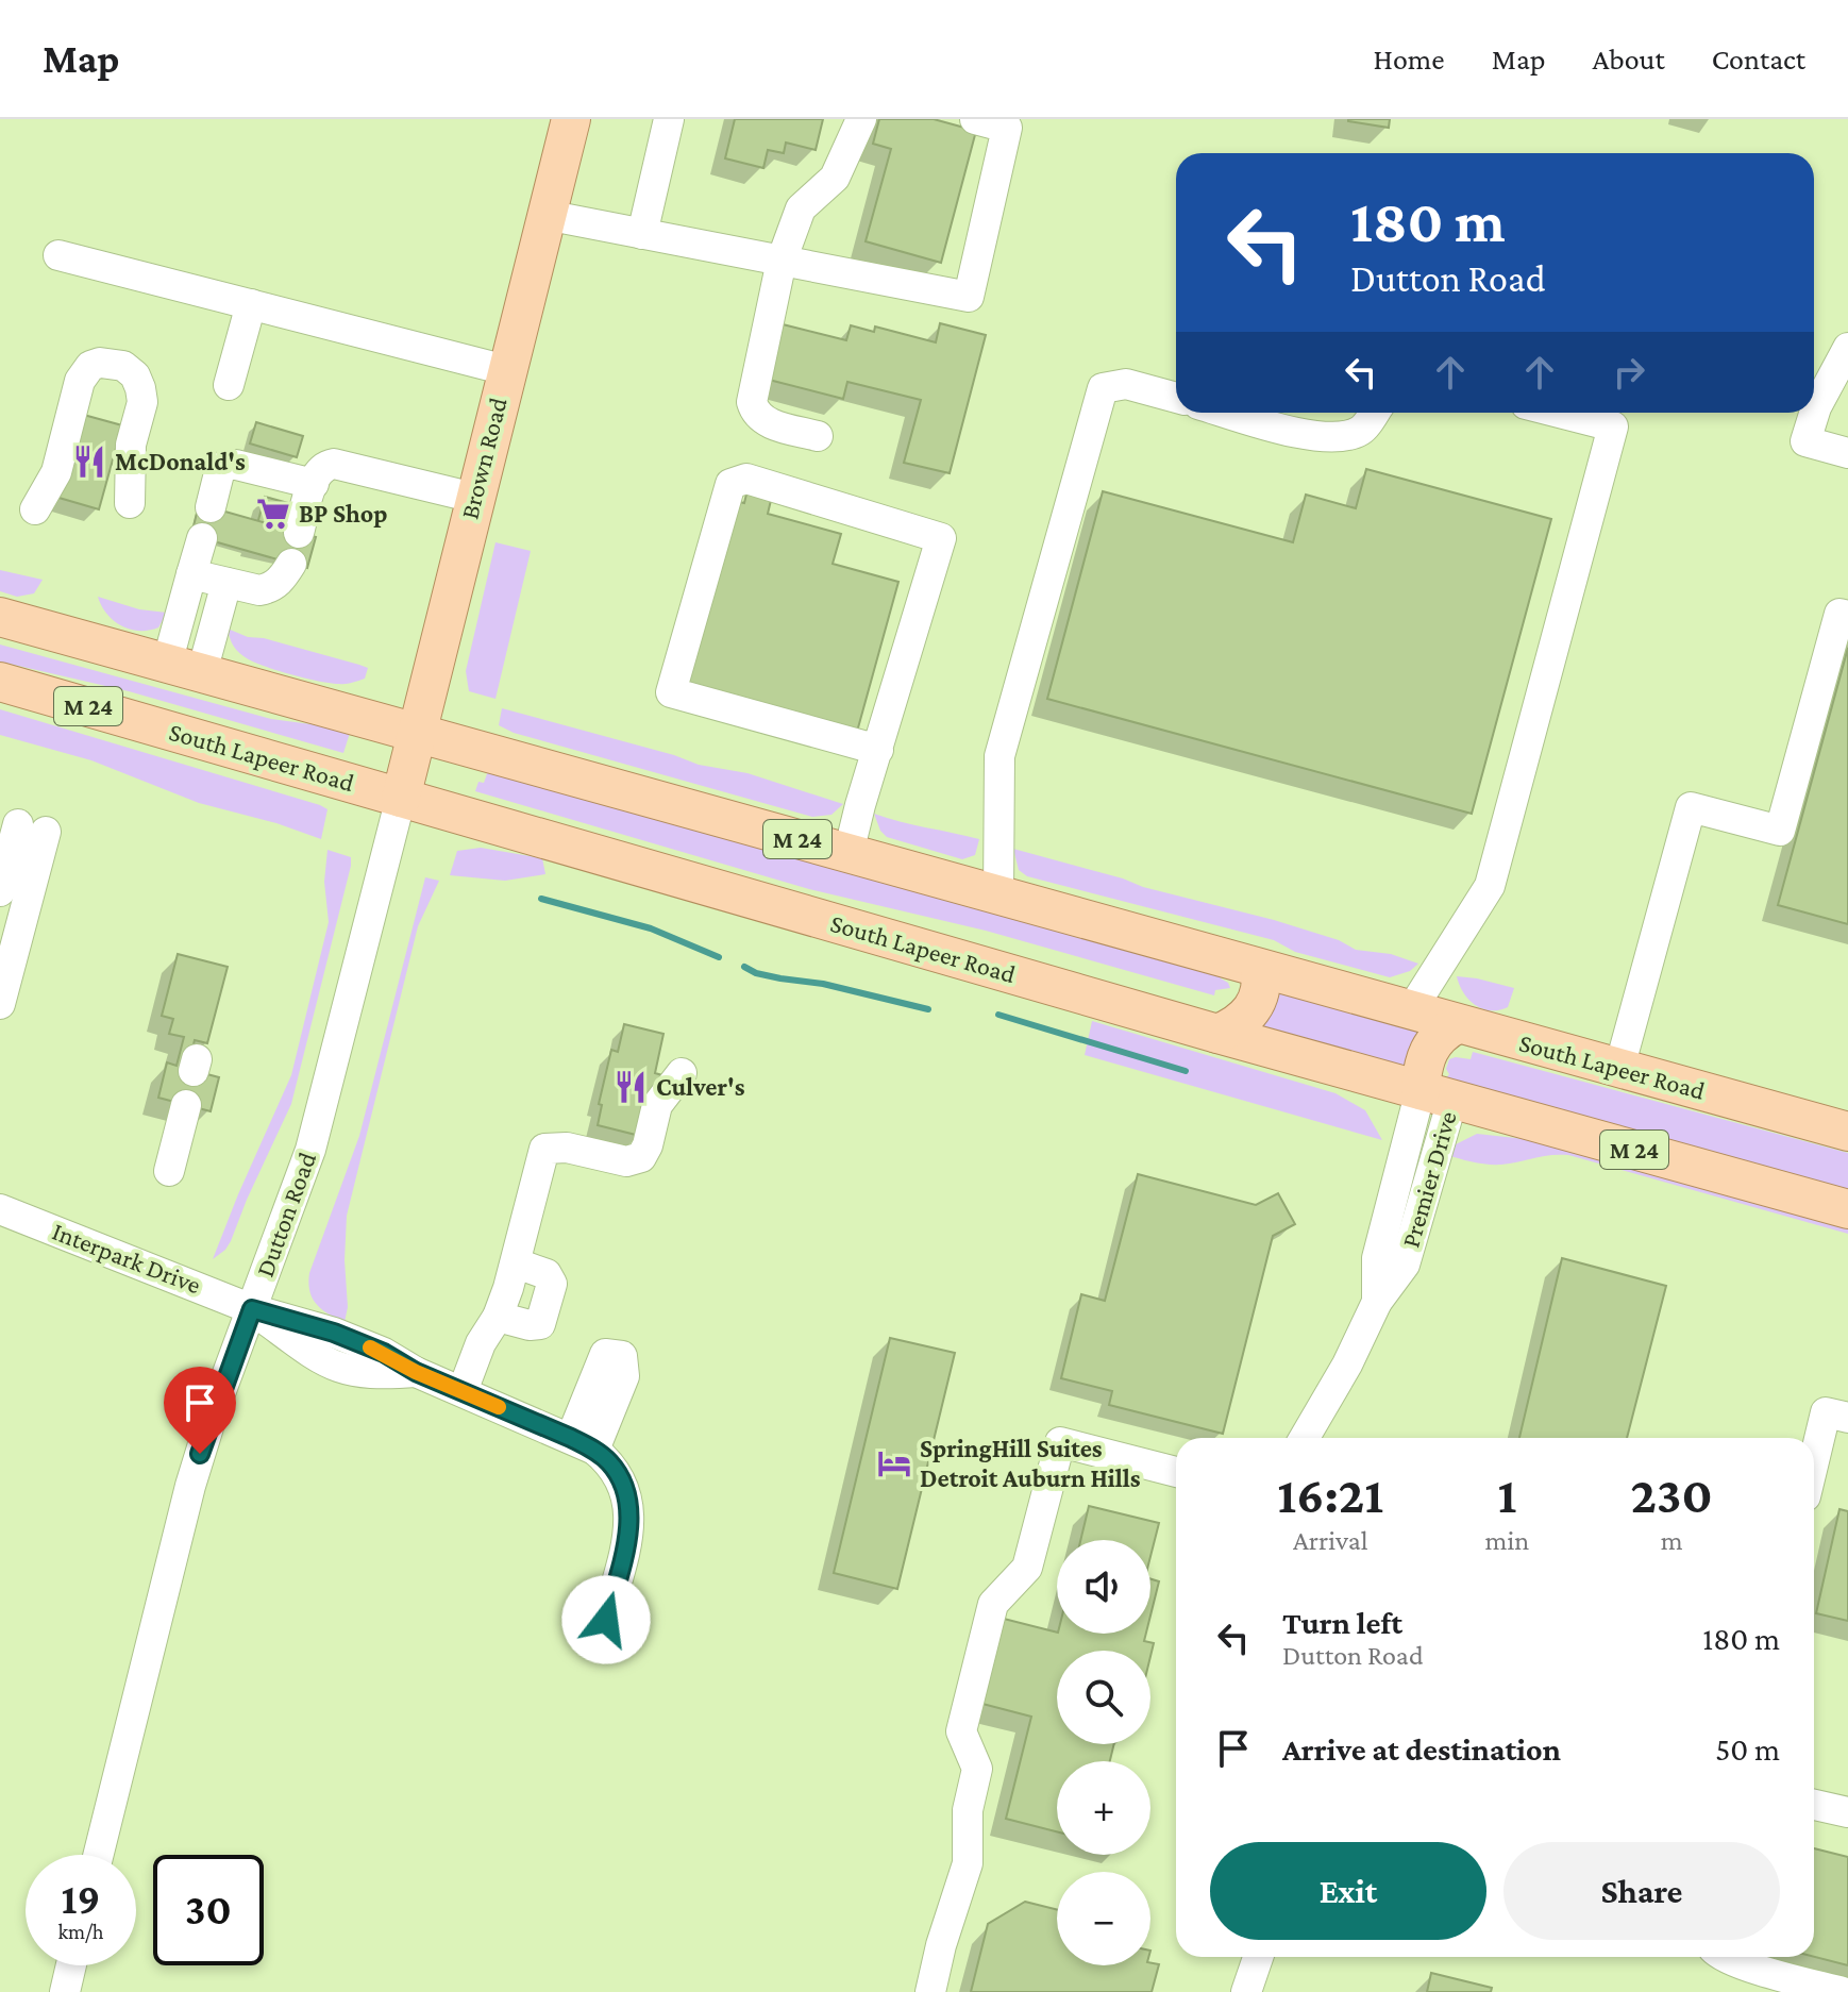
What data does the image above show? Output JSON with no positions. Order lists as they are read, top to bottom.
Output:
{
  "streets": {
    "main road": ["Brown Road", "M 24", "South Lapeer Road"],
    "street": ["Premier Drive", "Dutton Road", "Interpark Drive"]
  },
  "crossings": [
    ["Brown Road", "South Lapeer Road"],
    ["Brown Road", "Dutton Road"],
    ["South Lapeer Road", "Premier Drive"],
    ["South Lapeer Road", "Dutton Road"],
    ["Dutton Road", "Interpark Drive"]
  ],
  "places": {
    "restaurant": ["McDonald's", "Culver's"],
    "supermarket": ["BP Shop"],
    "hotel": ["SpringHill Suites Detroit Auburn Hills"]
  },
  "page": {
    "header": "Map",
    "nav": [
      "Home",
      "Map",
      "About",
      "Contact"
    ],
    "turn": ["180 m", "Dutton Road"],
    "eta": [
      "16:21",
      "Arrival",
      "1",
      "min",
      "230",
      "m"
    ],
    "map_buttons": ["+", "−"],
    "list": [
      {
        "name": "Turn left",
        "note": "Dutton Road",
        "value": "180 m"
      },
      {
        "name": "Arrive at destination",
        "value": "50 m"
      }
    ],
    "buttons": ["Exit", "Share"],
    "speed": "19 km/h",
    "limit": "30"
  }
}
